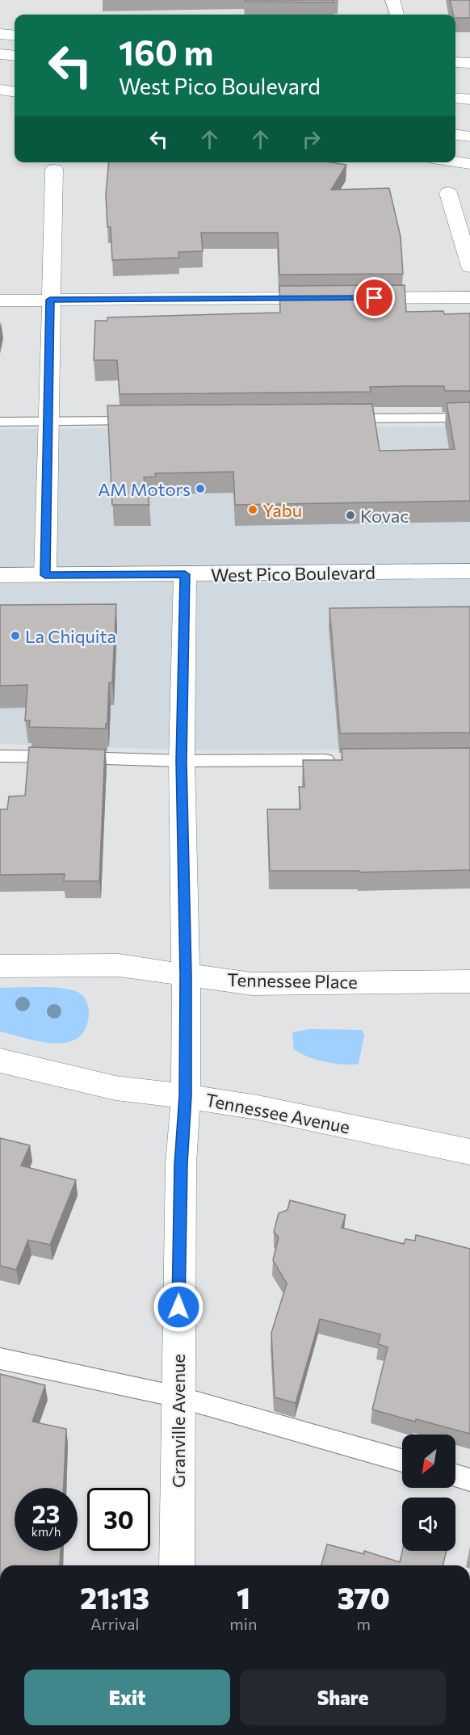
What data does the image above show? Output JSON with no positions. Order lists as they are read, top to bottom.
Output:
{
  "streets": {
    "main road": [
      "West Pico Boulevard",
      "Tennessee Place",
      "Tennessee Avenue",
      "Granville Avenue"
    ]
  },
  "crossings": [
    ["West Pico Boulevard", "Granville Avenue"],
    ["Tennessee Place", "Granville Avenue"],
    ["Tennessee Avenue", "Granville Avenue"]
  ],
  "places": [
    "AM Motors",
    "Yabu",
    "Kovac",
    "La Chiquita"
  ],
  "north": "bottom left",
  "page": {
    "turn": ["160 m", "West Pico Boulevard"],
    "speed": "23 km/h",
    "limit": "30",
    "eta": [
      "21:13",
      "Arrival",
      "1",
      "min",
      "370",
      "m"
    ],
    "buttons": ["Exit", "Share"]
  }
}
